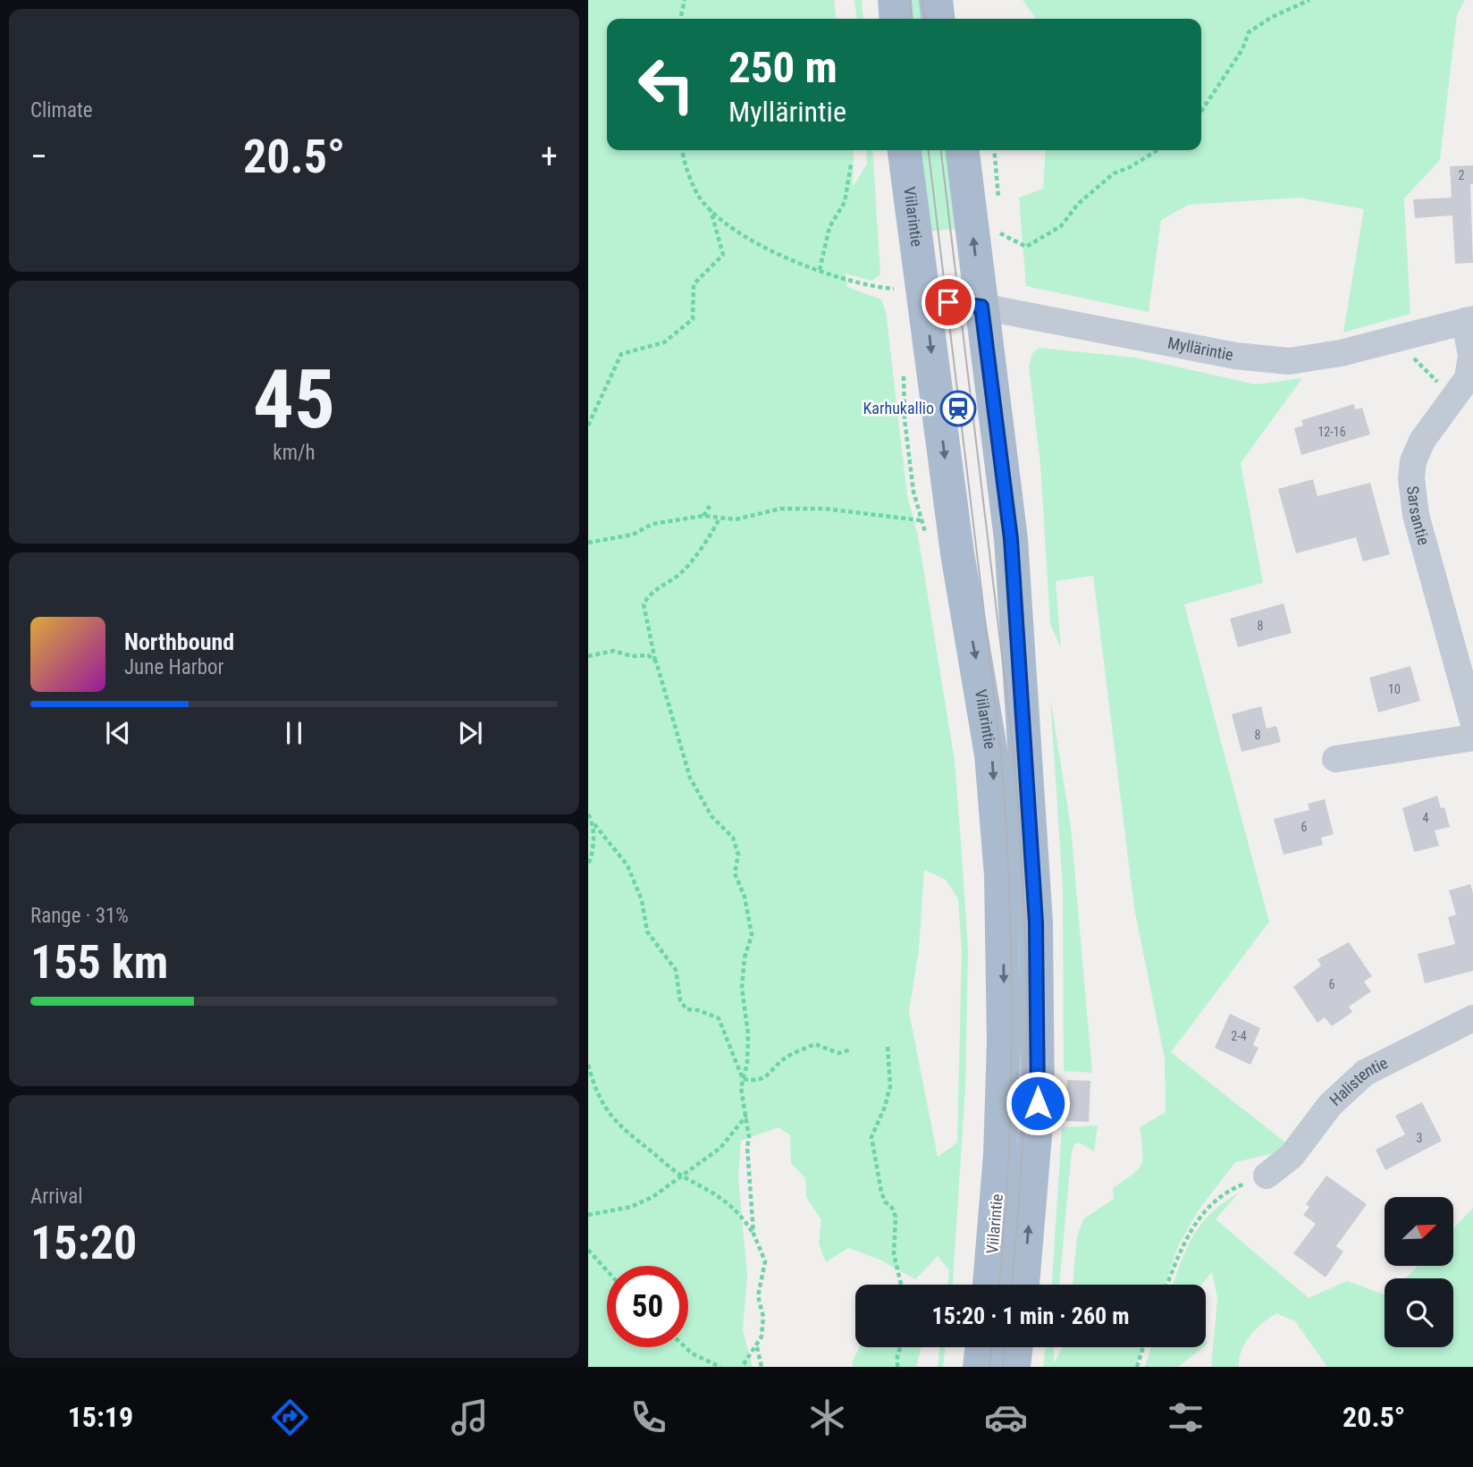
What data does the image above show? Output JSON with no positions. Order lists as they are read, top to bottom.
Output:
{
  "streets": {
    "main road": ["Viilarintie"],
    "street": ["Myllärintie", "Sarsantie", "Halistentie"]
  },
  "crossings": [
    ["Viilarintie", "Myllärintie"],
    ["Myllärintie", "Sarsantie"]
  ],
  "places": {
    "station": ["Karhukallio"]
  },
  "house_numbers": [
    "2",
    "12-16",
    "8",
    "10",
    "8",
    "4",
    "6",
    "6",
    "2-4",
    "3"
  ],
  "north": "top right",
  "page": {
    "tile": [
      "Climate",
      ["45", "km/h"],
      ["Range · 31%", "155 km"],
      ["Arrival", "15:20"]
    ],
    "turn": ["250 m", "Myllärintie"],
    "heat": ["−", "20.5°", "+"],
    "song": ["Northbound", "June Harbor"],
    "limit": "50",
    "trip": "15:20 · 1 min · 260 m",
    "tabs": ["15:19", "20.5°"]
  }
}
